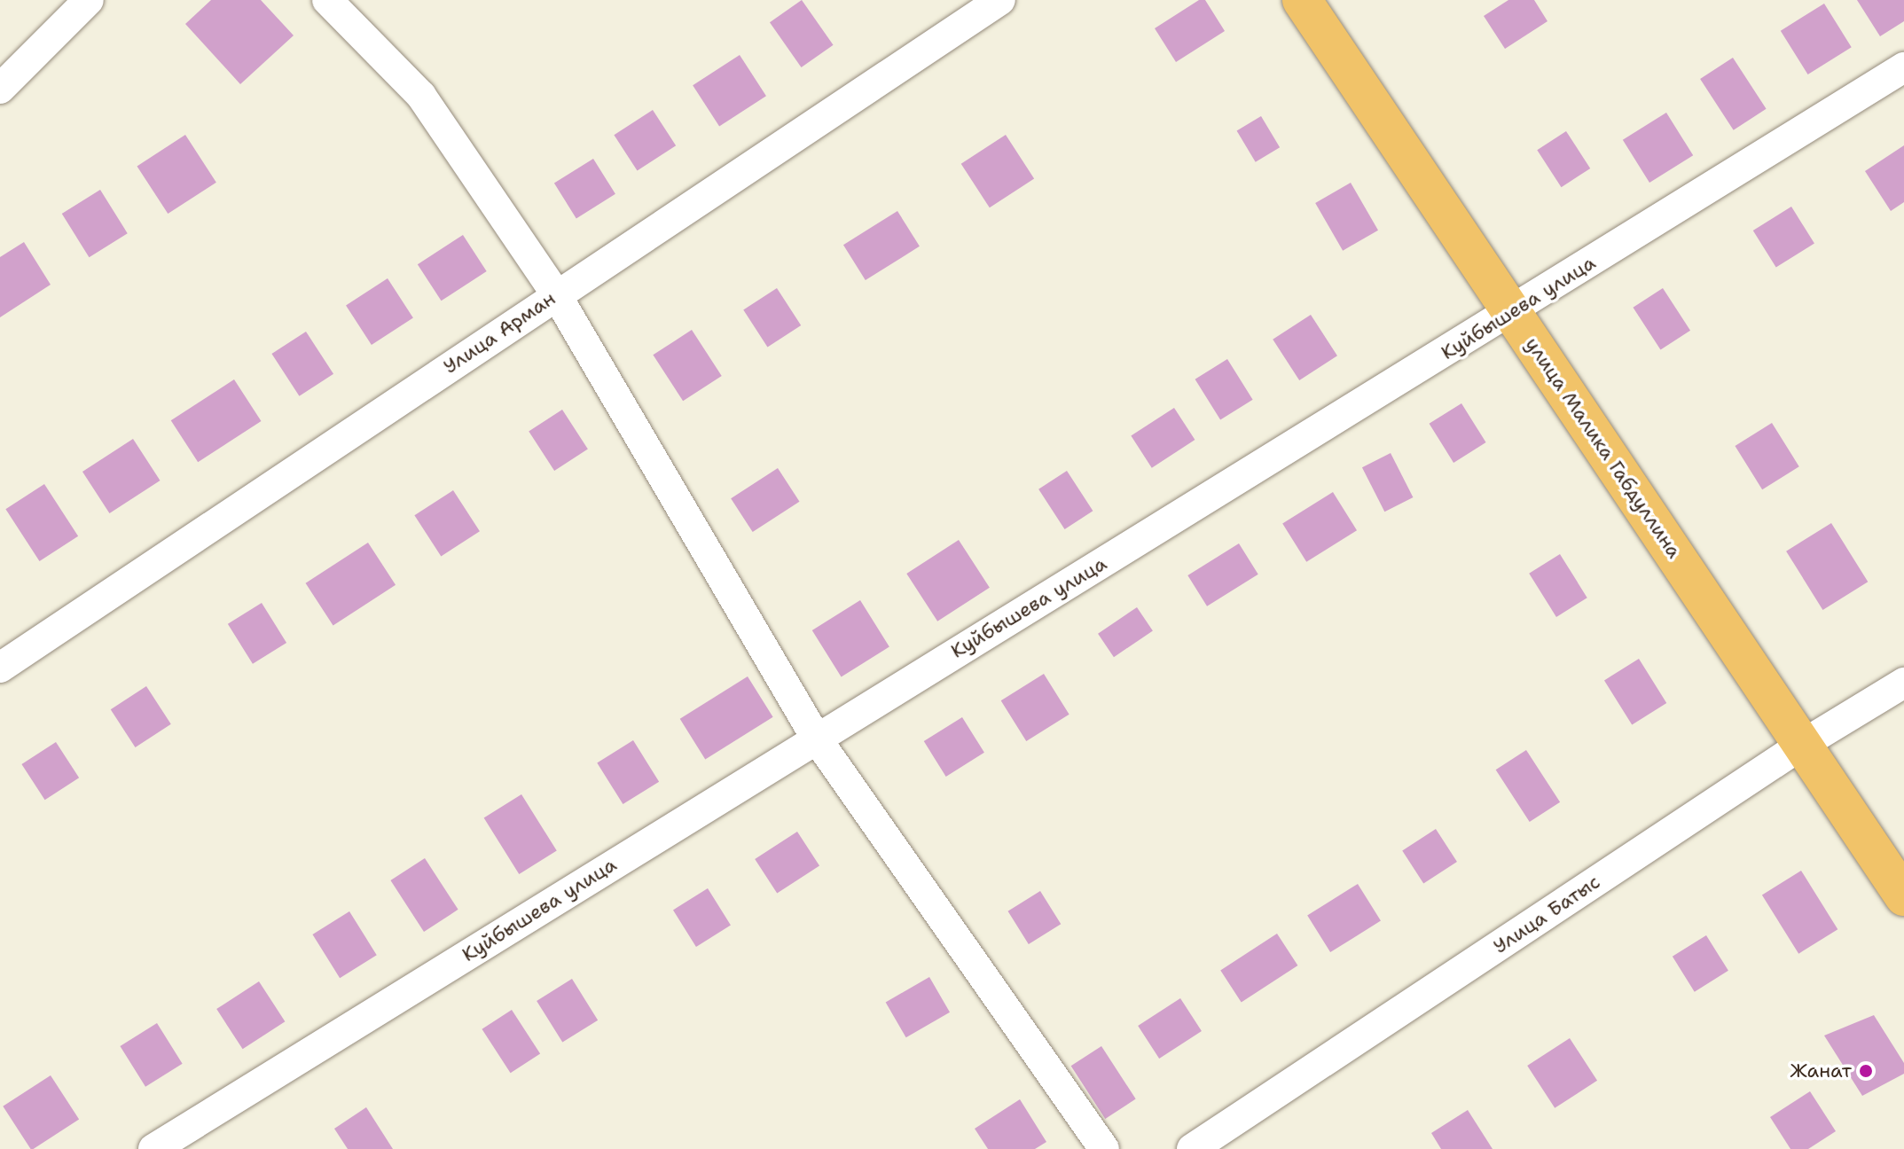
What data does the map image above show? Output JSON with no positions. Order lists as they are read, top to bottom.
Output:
{
  "streets": {
    "main road": ["улица Малика Габдуллина"],
    "street": ["Куйбышева улица", "Улица Арман", "Улица Батыс"]
  },
  "crossings": [
    ["Куйбышева улица", "улица Малика Габдуллина"],
    ["улица Малика Габдуллина", "Улица Батыс"]
  ],
  "places": ["Жанат"]
}
